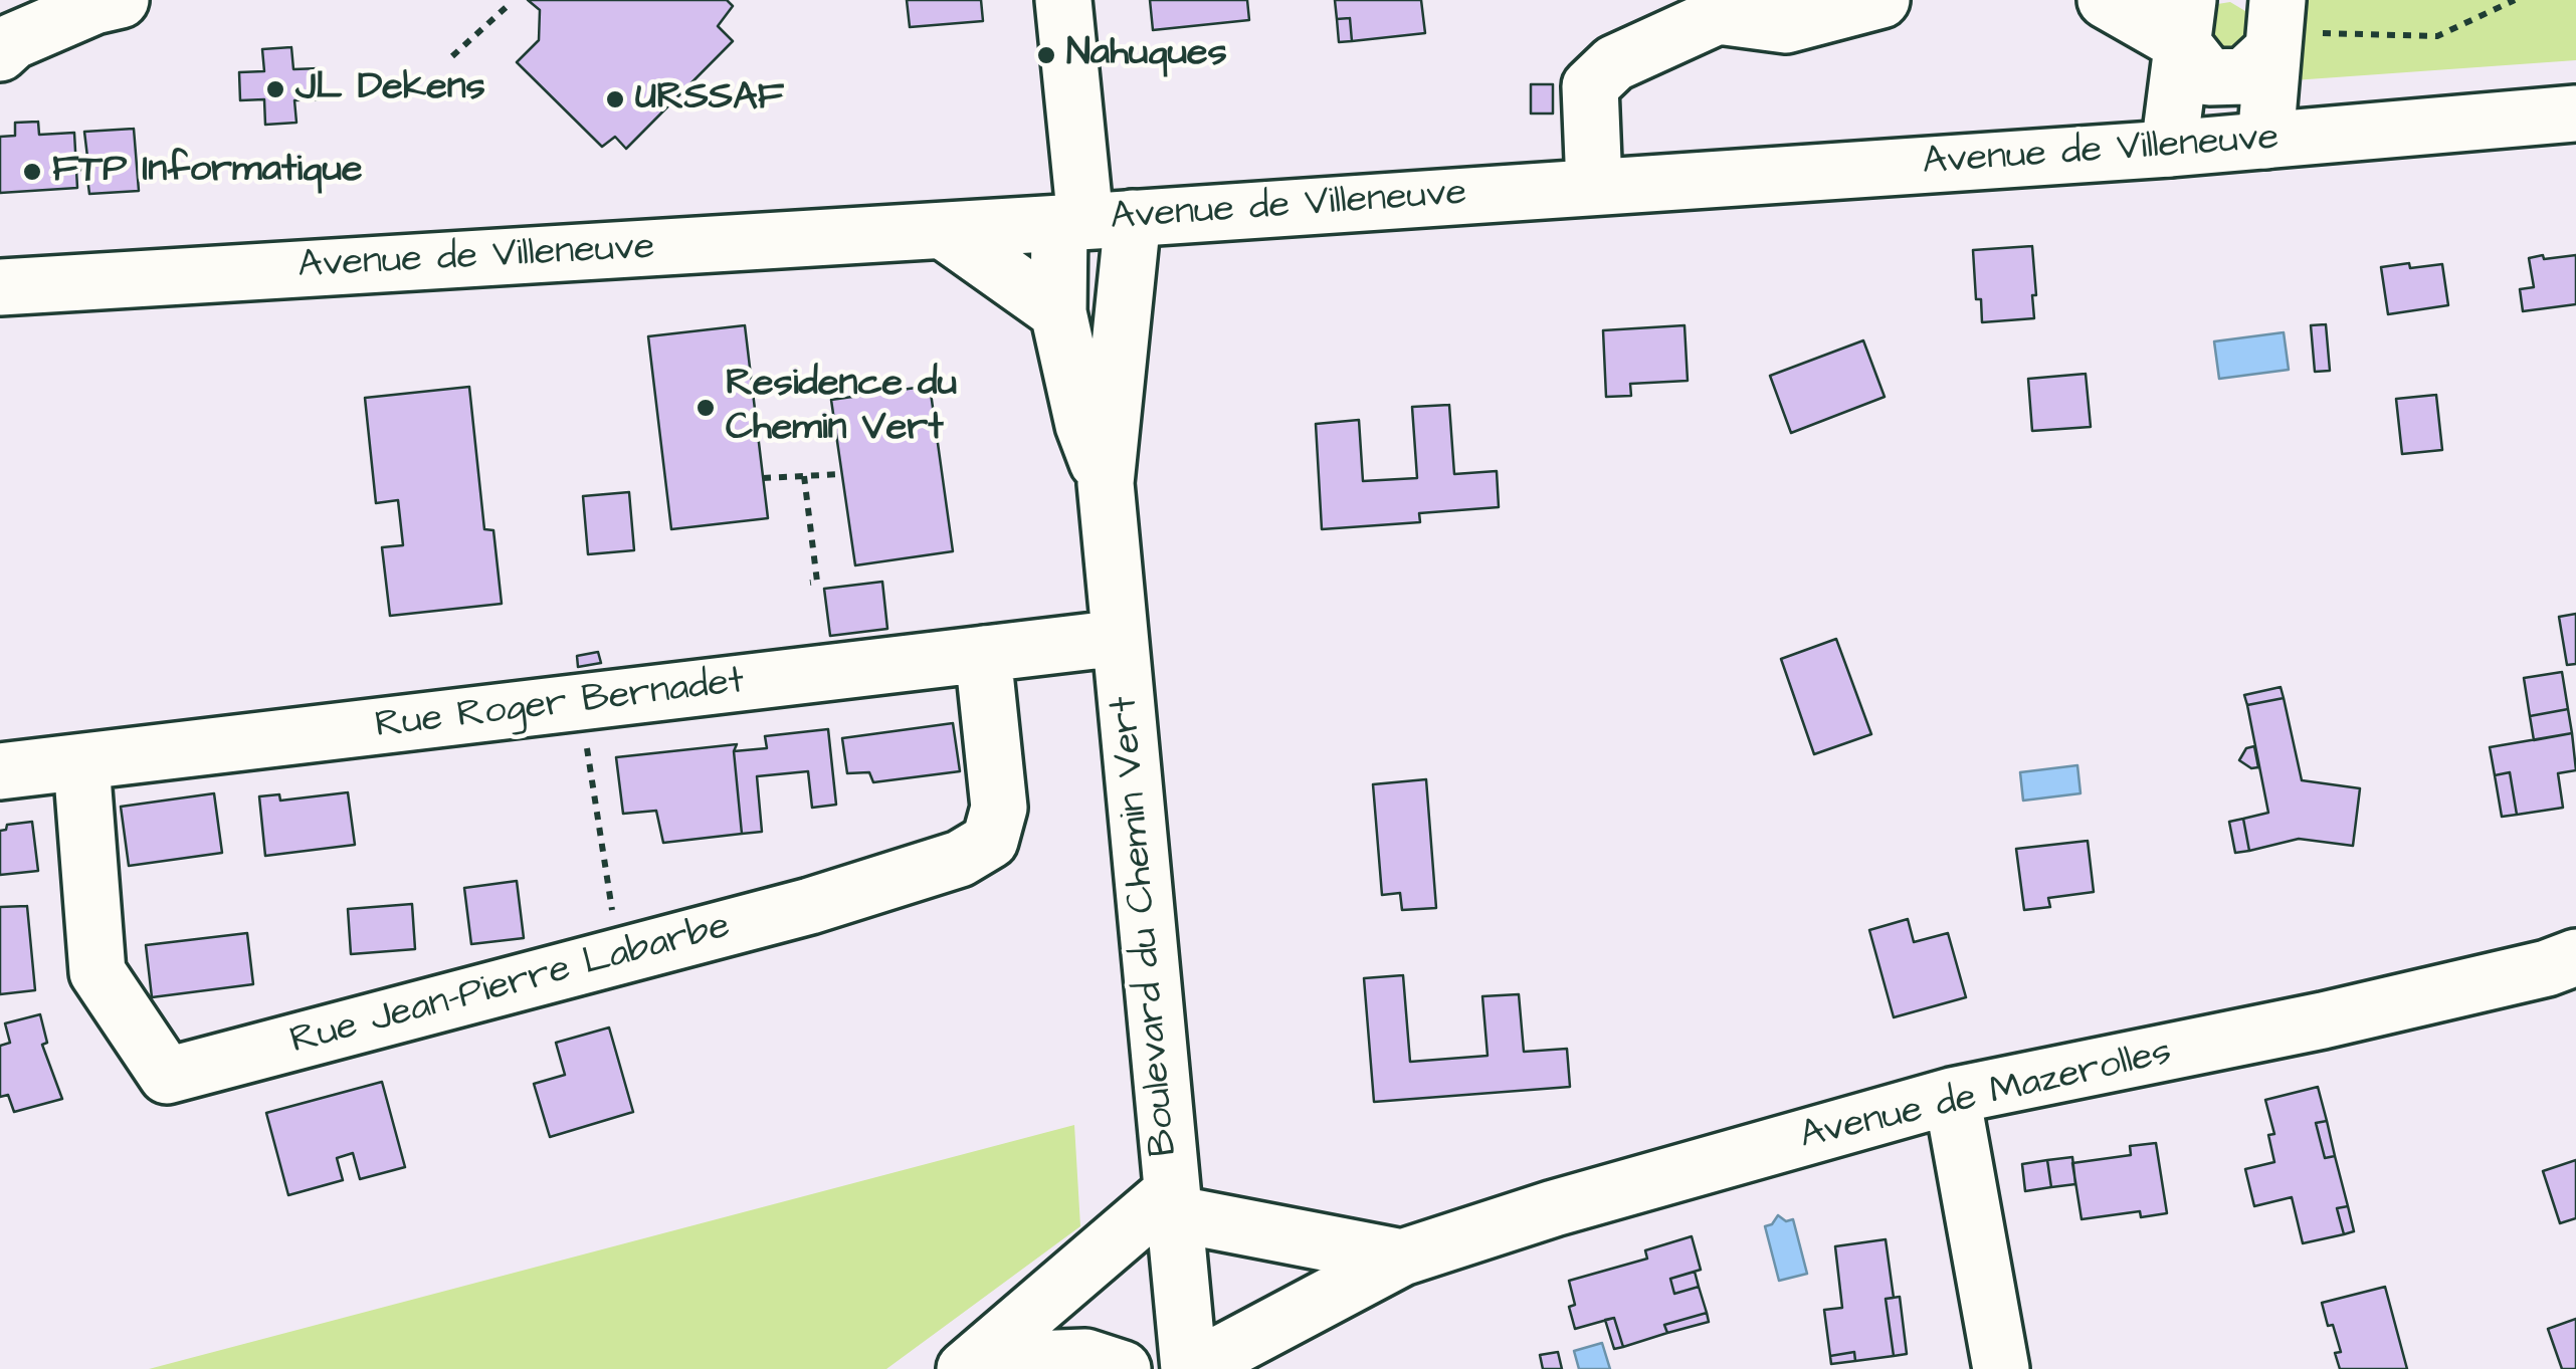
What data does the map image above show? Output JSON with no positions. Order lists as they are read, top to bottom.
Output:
{
  "streets": {
    "street": [
      "Avenue de Villeneuve",
      "Rue Roger Bernadet",
      "Boulevard du Chemin Vert",
      "Rue Jean-Pierre Labarbe",
      "Avenue de Mazerolles"
    ]
  },
  "crossings": [
    ["Avenue de Villeneuve", "Boulevard du Chemin Vert"],
    ["Rue Roger Bernadet", "Boulevard du Chemin Vert"],
    ["Rue Roger Bernadet", "Rue Jean-Pierre Labarbe"],
    ["Boulevard du Chemin Vert", "Avenue de Mazerolles"]
  ],
  "places": [
    "Nahuques",
    "JL Dekens",
    "URSSAF",
    "FTP Informatique",
    "Residence du Chemin Vert"
  ]
}
